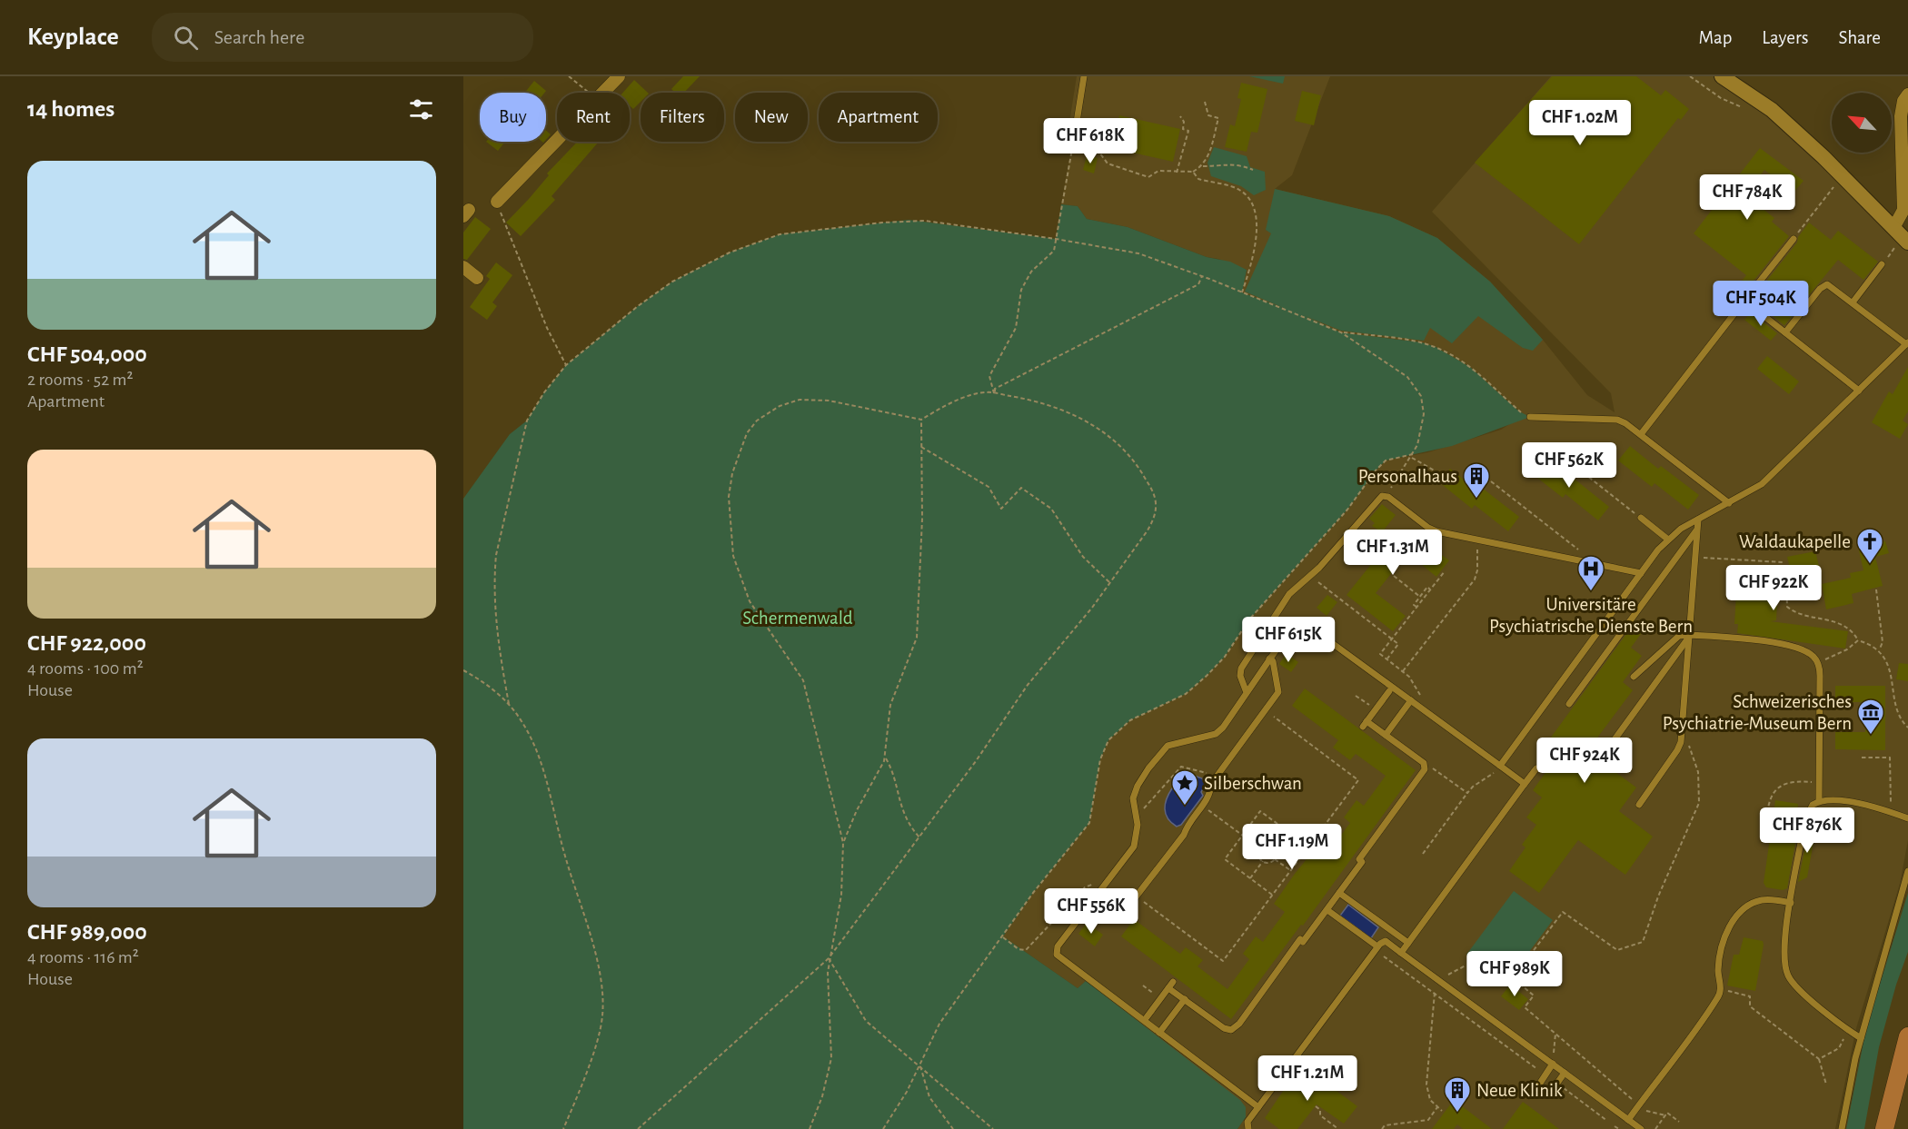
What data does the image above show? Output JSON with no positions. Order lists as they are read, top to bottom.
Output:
{
  "parks": ["Schermenwald"],
  "places": {
    "building": ["Personalhaus", "Neue Klinik"],
    "church": ["Waldaukapelle"],
    "hospital": ["Universitäre Psychiatrische Dienste Bern"],
    "museum": ["Schweizerisches Psychiatrie-Museum Bern"],
    "place": ["Silberschwan"]
  },
  "north": "top left",
  "page": {
    "header": "Keyplace",
    "search": "Search here",
    "nav": ["Map", "Layers", "Share"],
    "heading": "14 homes",
    "chip": [
      "Buy",
      "Rent",
      "Filters",
      "New",
      "Apartment"
    ],
    "price": [
      "CHF 1.02M",
      "CHF 618K",
      "CHF 784K",
      "CHF 504K",
      "CHF 562K",
      "CHF 1.31M",
      "CHF 922K",
      "CHF 615K",
      "CHF 924K",
      "CHF 876K",
      "CHF 1.19M",
      "CHF 556K",
      "CHF 989K",
      "CHF 1.21M"
    ],
    "list": [
      {
        "name": "CHF 504,000",
        "note": "2 rooms · 52 m² · Apartment"
      },
      {
        "name": "CHF 922,000",
        "note": "4 rooms · 100 m² · House"
      },
      {
        "name": "CHF 989,000",
        "note": "4 rooms · 116 m² · House"
      }
    ]
  }
}
